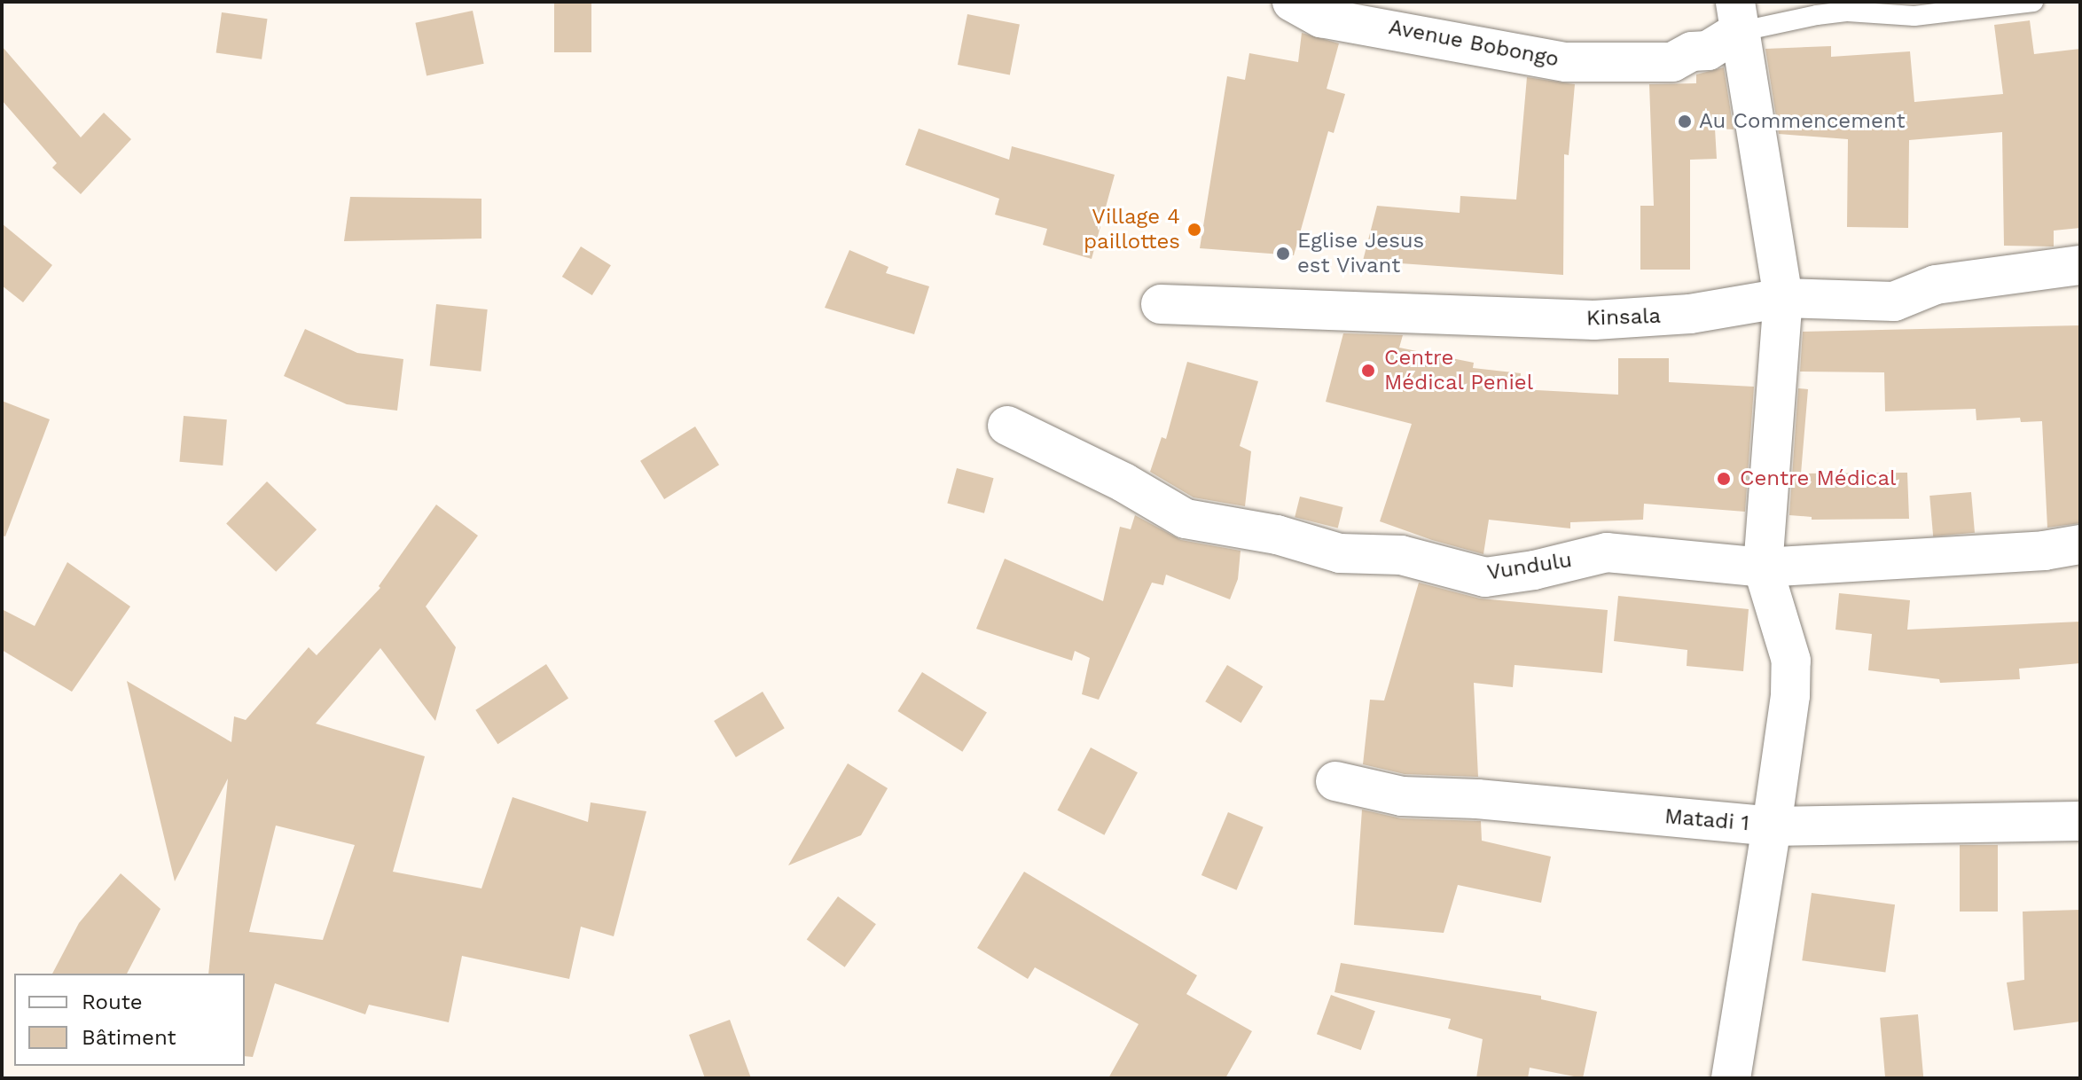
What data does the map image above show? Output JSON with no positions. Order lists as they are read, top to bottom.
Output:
{
  "streets": {
    "street": [
      "Avenue Bobongo",
      "Kinsala",
      "Vundulu",
      "Matadi 1"
    ]
  },
  "places": [
    "Au Commencement",
    "Village 4 paillottes",
    "Eglise Jesus est Vivant",
    "Centre Médical Peniel",
    "Centre Médical"
  ],
  "legend": ["Route", "Bâtiment"]
}
